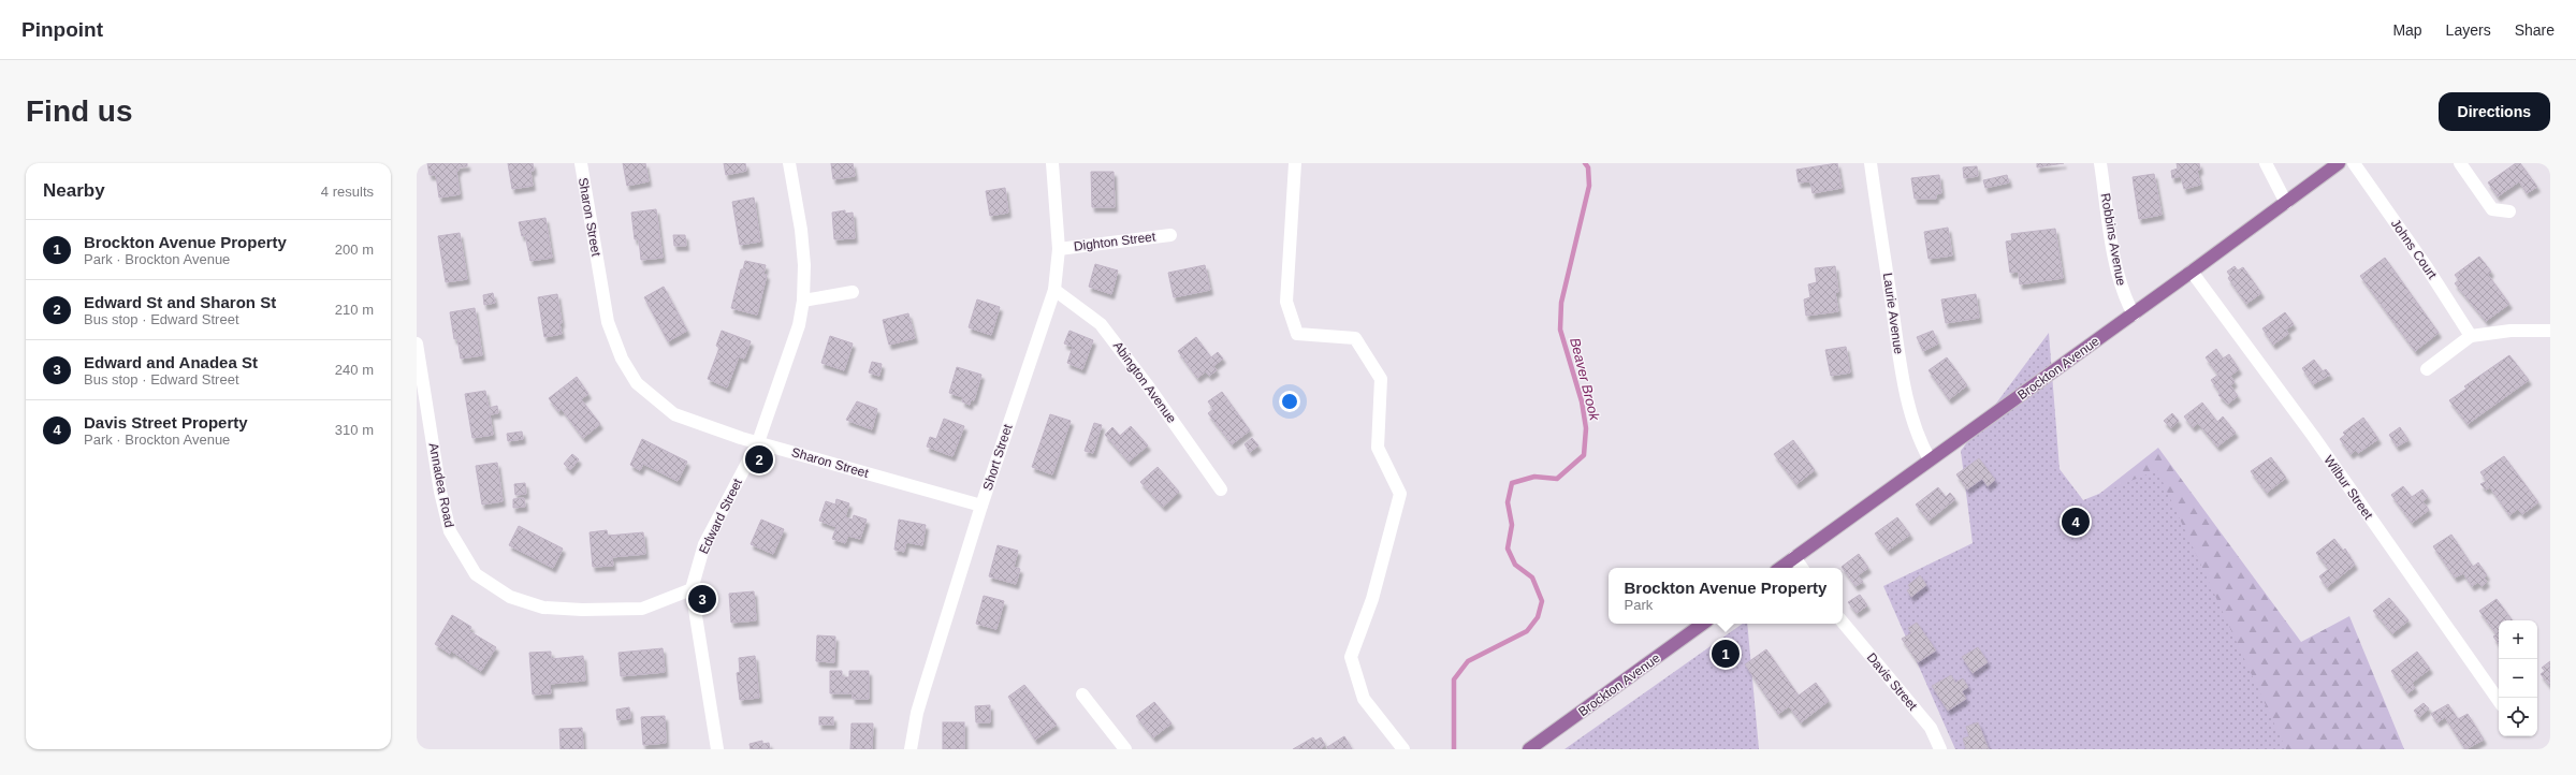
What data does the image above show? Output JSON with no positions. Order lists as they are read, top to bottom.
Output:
{
  "streets": {
    "main road": ["Brockton Avenue"],
    "street": [
      "Sharon Street",
      "Robbins Avenue",
      "Dighton Street",
      "Johns Court",
      "Laurie Avenue",
      "Abington Avenue",
      "Short Street",
      "Annadea Road",
      "Wilbur Street",
      "Edward Street",
      "Davis Street"
    ]
  },
  "crossings": [
    ["Sharon Street", "Short Street"],
    ["Sharon Street", "Edward Street"],
    ["Robbins Avenue", "Brockton Avenue"],
    ["Dighton Street", "Short Street"],
    ["Laurie Avenue", "Brockton Avenue"],
    ["Brockton Avenue", "Wilbur Street"],
    ["Abington Avenue", "Short Street"],
    ["Annadea Road", "Edward Street"]
  ],
  "water": ["Beaver Brook"],
  "page": {
    "header": "Pinpoint",
    "nav": ["Map", "Layers", "Share"],
    "buttons": "Directions",
    "title": "Find us",
    "heading": ["Nearby", "4 results"],
    "list": [
      {
        "mark": "1",
        "name": "Brockton Avenue Property",
        "note": "Park · Brockton Avenue",
        "value": "200 m"
      },
      {
        "mark": "2",
        "name": "Edward St and Sharon St",
        "note": "Bus stop · Edward Street",
        "value": "210 m"
      },
      {
        "mark": "3",
        "name": "Edward and Anadea St",
        "note": "Bus stop · Edward Street",
        "value": "240 m"
      },
      {
        "mark": "4",
        "name": "Davis Street Property",
        "note": "Park · Brockton Avenue",
        "value": "310 m"
      }
    ],
    "pins": [
      "2",
      "4",
      "3",
      "1"
    ],
    "popup": ["Brockton Avenue Property", "Park"],
    "map_buttons": ["+", "−"]
  }
}
